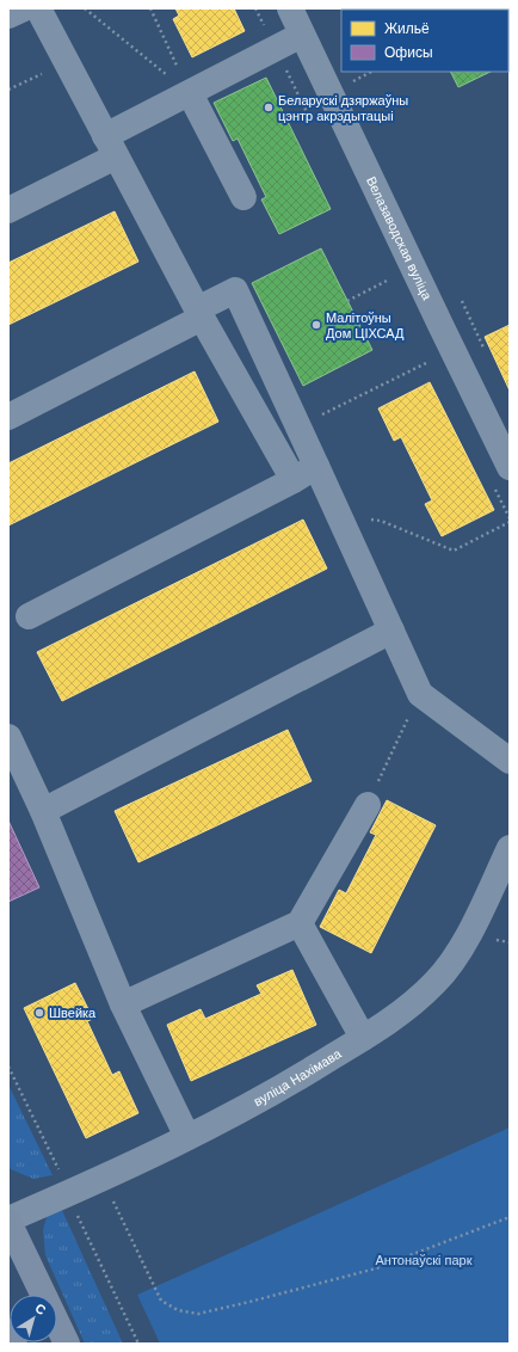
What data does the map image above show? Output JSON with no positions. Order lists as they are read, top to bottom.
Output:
{
  "streets": {
    "street": ["Велазаводская вуліца", "вуліца Нахімава"]
  },
  "parks": ["Антонаўскі парк"],
  "places": ["Беларускі дзяржаўны цэнтр акрэдытацыі", "Малітоўны Дом ЦІХСАД", "Швейка"],
  "legend": ["Жильё", "Офисы"],
  "north": "top right"
}
